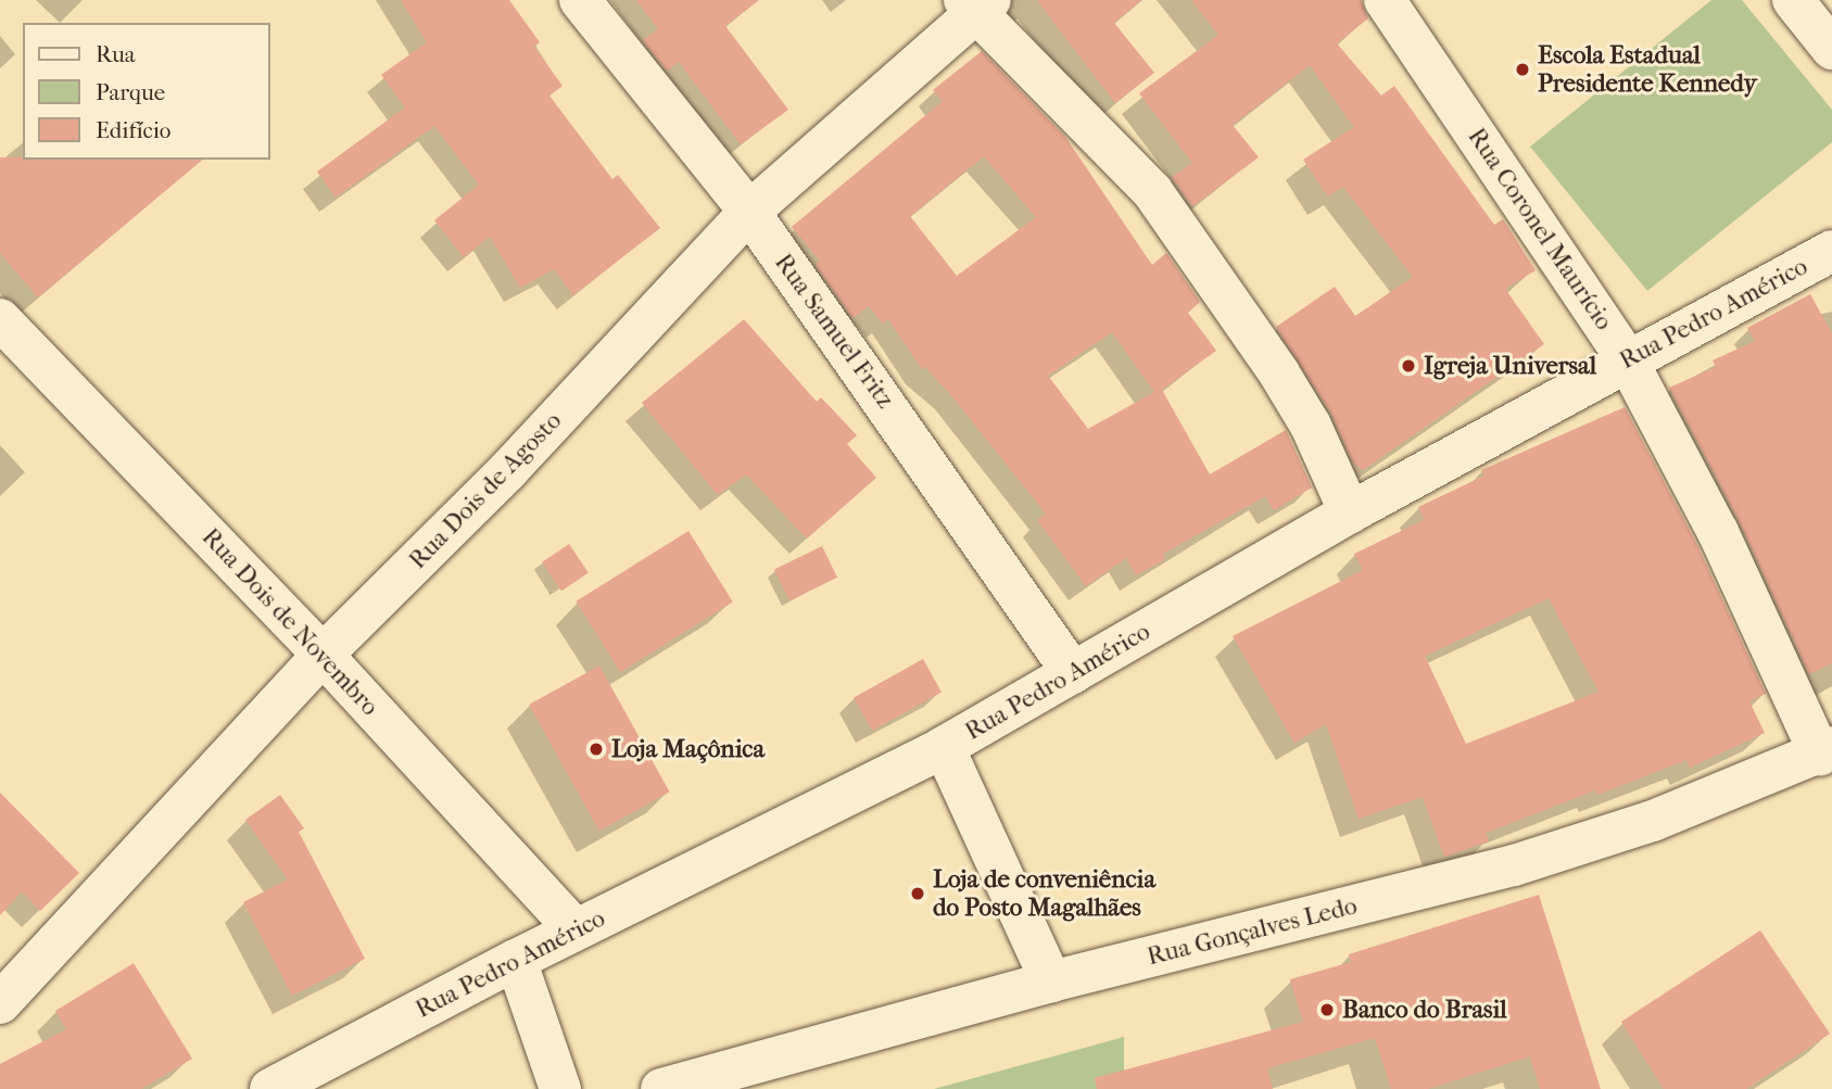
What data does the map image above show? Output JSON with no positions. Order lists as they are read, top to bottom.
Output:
{
  "streets": {
    "street": [
      "Rua Coronel Maurício",
      "Rua Pedro Américo",
      "Rua Samuel Fritz",
      "Rua Dois de Agosto",
      "Rua Dois de Novembro",
      "Rua Gonçalves Ledo"
    ]
  },
  "crossings": [
    ["Rua Coronel Maurício", "Rua Pedro Américo"],
    ["Rua Coronel Maurício", "Rua Gonçalves Ledo"],
    ["Rua Pedro Américo", "Rua Samuel Fritz"],
    ["Rua Pedro Américo", "Rua Dois de Novembro"],
    ["Rua Samuel Fritz", "Rua Dois de Agosto"],
    ["Rua Dois de Agosto", "Rua Dois de Novembro"]
  ],
  "places": [
    "Escola Estadual Presidente Kennedy",
    "Igreja Universal",
    "Loja Maçônica",
    "Loja de conveniência do Posto Magalhães",
    "Banco do Brasil"
  ],
  "legend": ["Rua", "Parque", "Edifício"]
}
